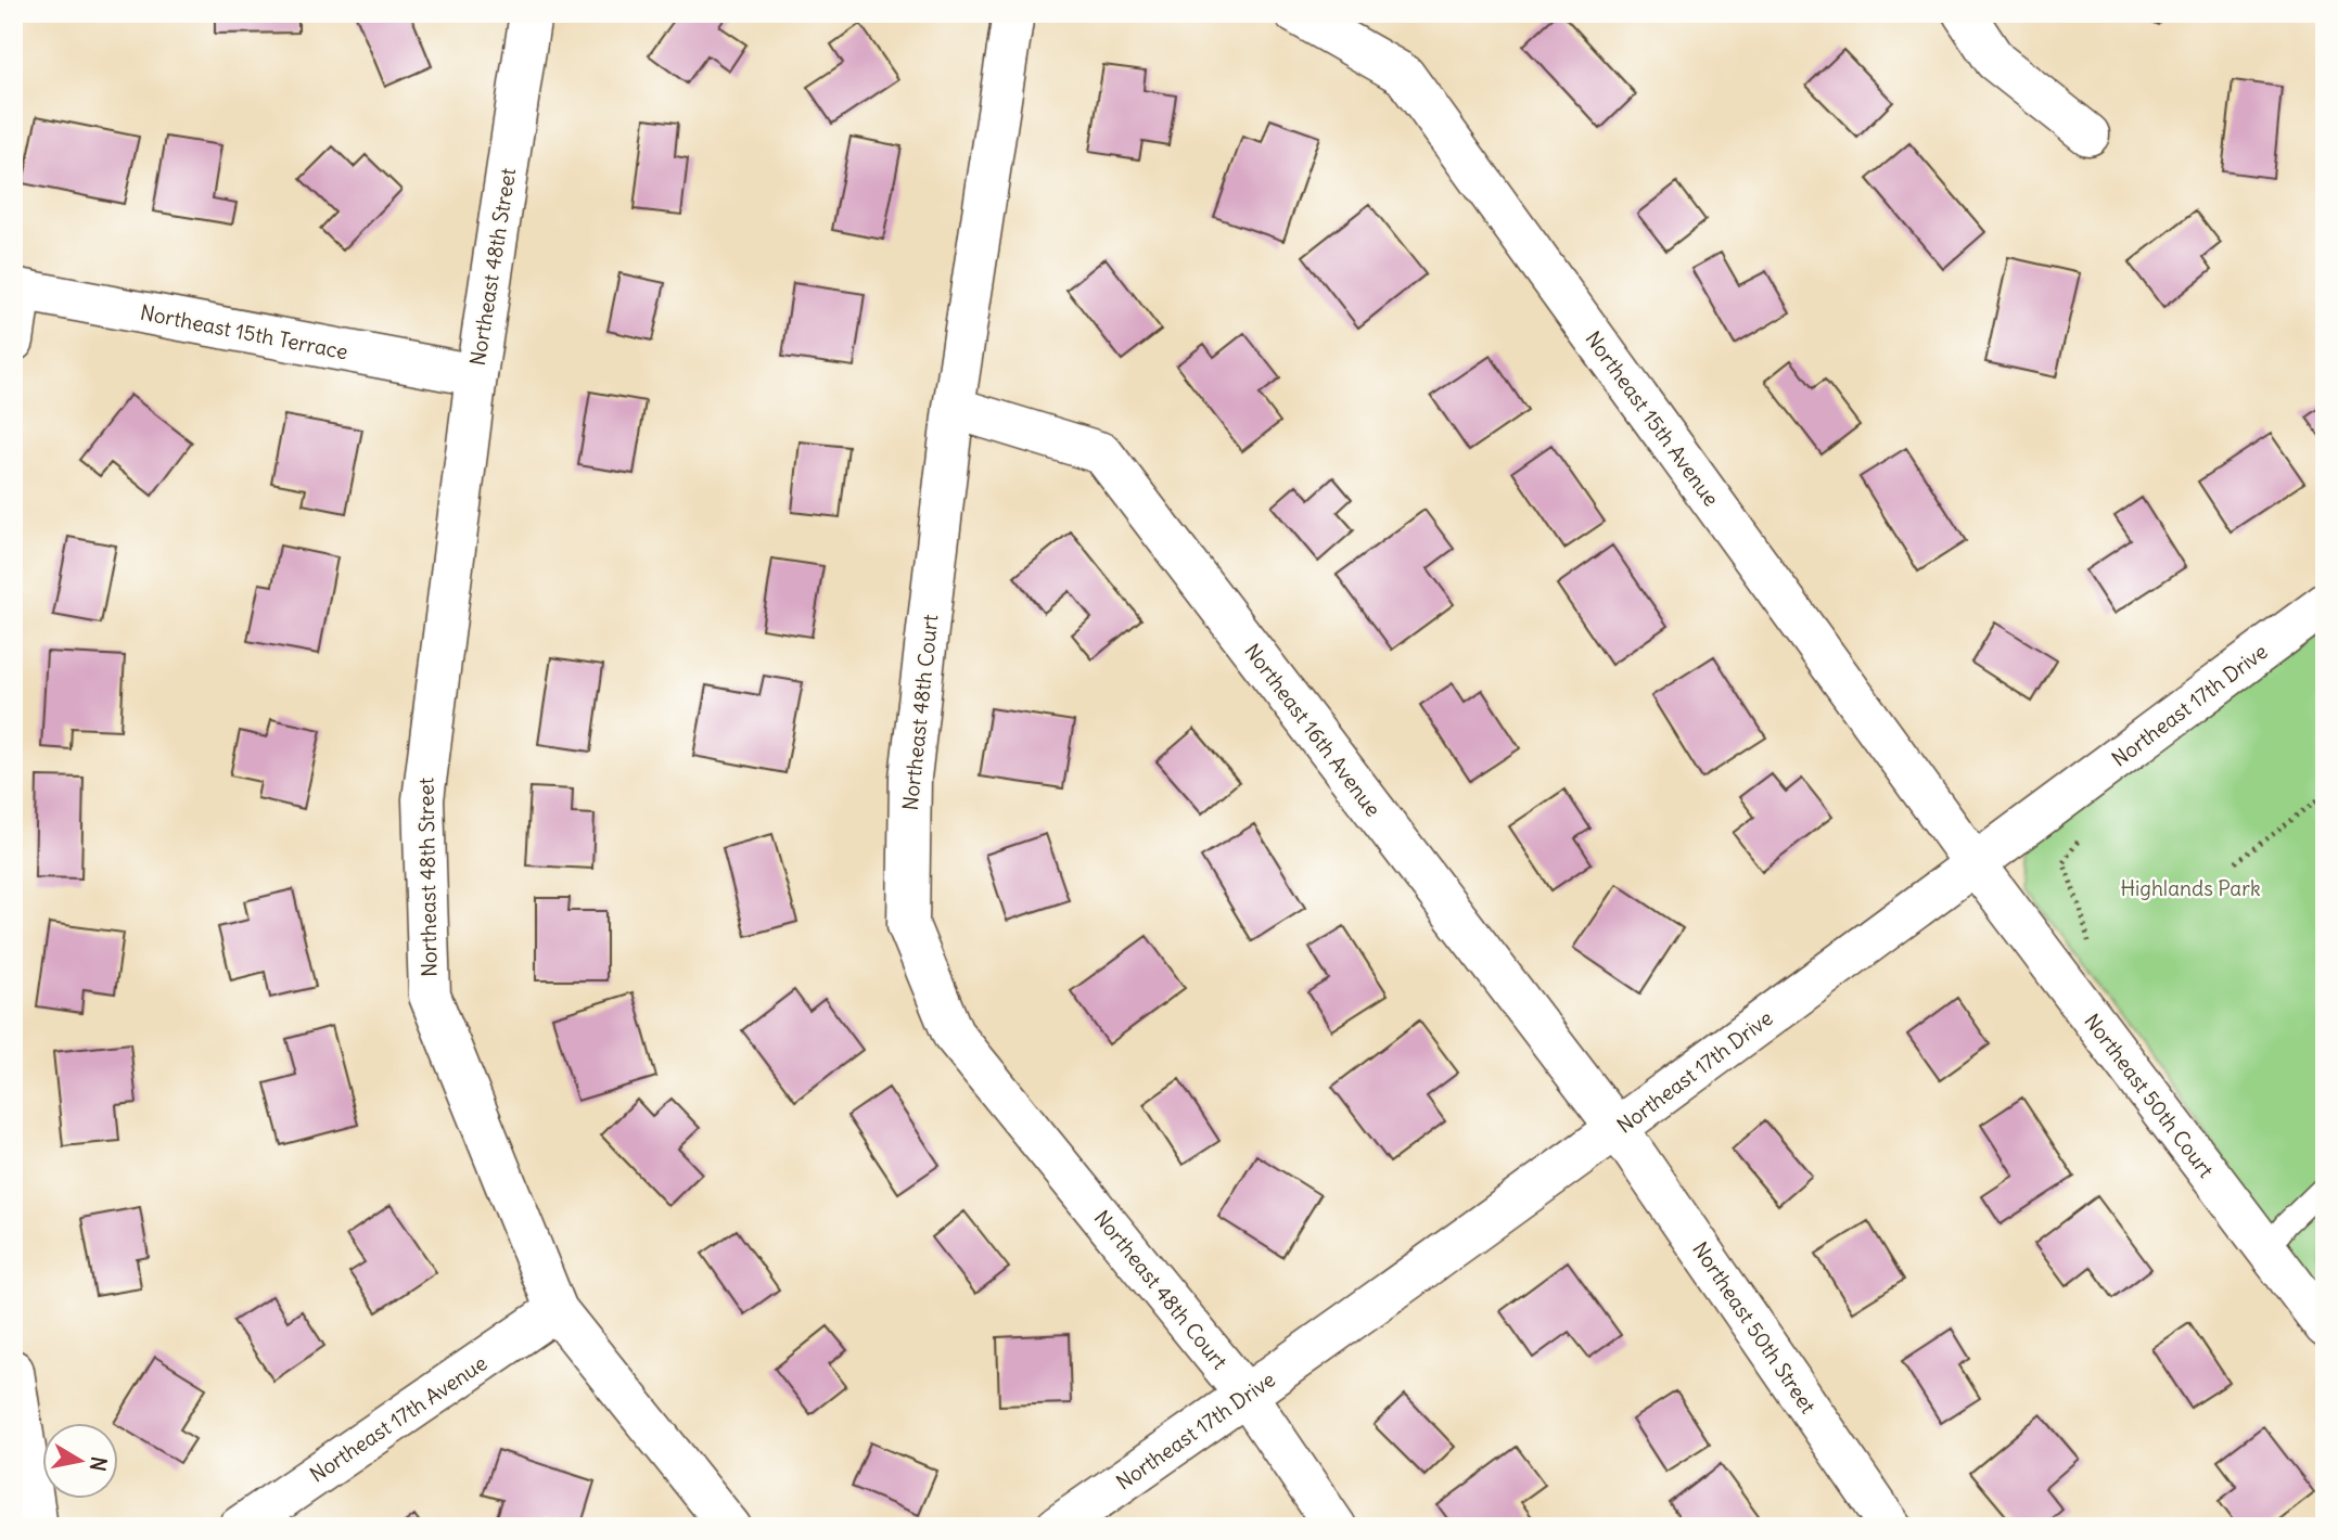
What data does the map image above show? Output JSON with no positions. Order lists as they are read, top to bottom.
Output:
{
  "streets": {
    "street": [
      "Northeast 48th Street",
      "Northeast 15th Terrace",
      "Northeast 15th Avenue",
      "Northeast 17th Drive",
      "Northeast 48th Court",
      "Northeast 16th Avenue",
      "Northeast 50th Court",
      "Northeast 50th Street",
      "Northeast 17th Avenue"
    ]
  },
  "crossings": [
    ["Northeast 48th Street", "Northeast 15th Terrace"],
    ["Northeast 48th Street", "Northeast 17th Avenue"],
    ["Northeast 15th Avenue", "Northeast 17th Drive"],
    ["Northeast 15th Avenue", "Northeast 50th Court"],
    ["Northeast 17th Drive", "Northeast 48th Court"],
    ["Northeast 17th Drive", "Northeast 16th Avenue"],
    ["Northeast 17th Drive", "Northeast 50th Court"],
    ["Northeast 17th Drive", "Northeast 50th Street"],
    ["Northeast 48th Court", "Northeast 16th Avenue"],
    ["Northeast 16th Avenue", "Northeast 50th Street"]
  ],
  "parks": ["Highlands Park"],
  "north": "right"
}
